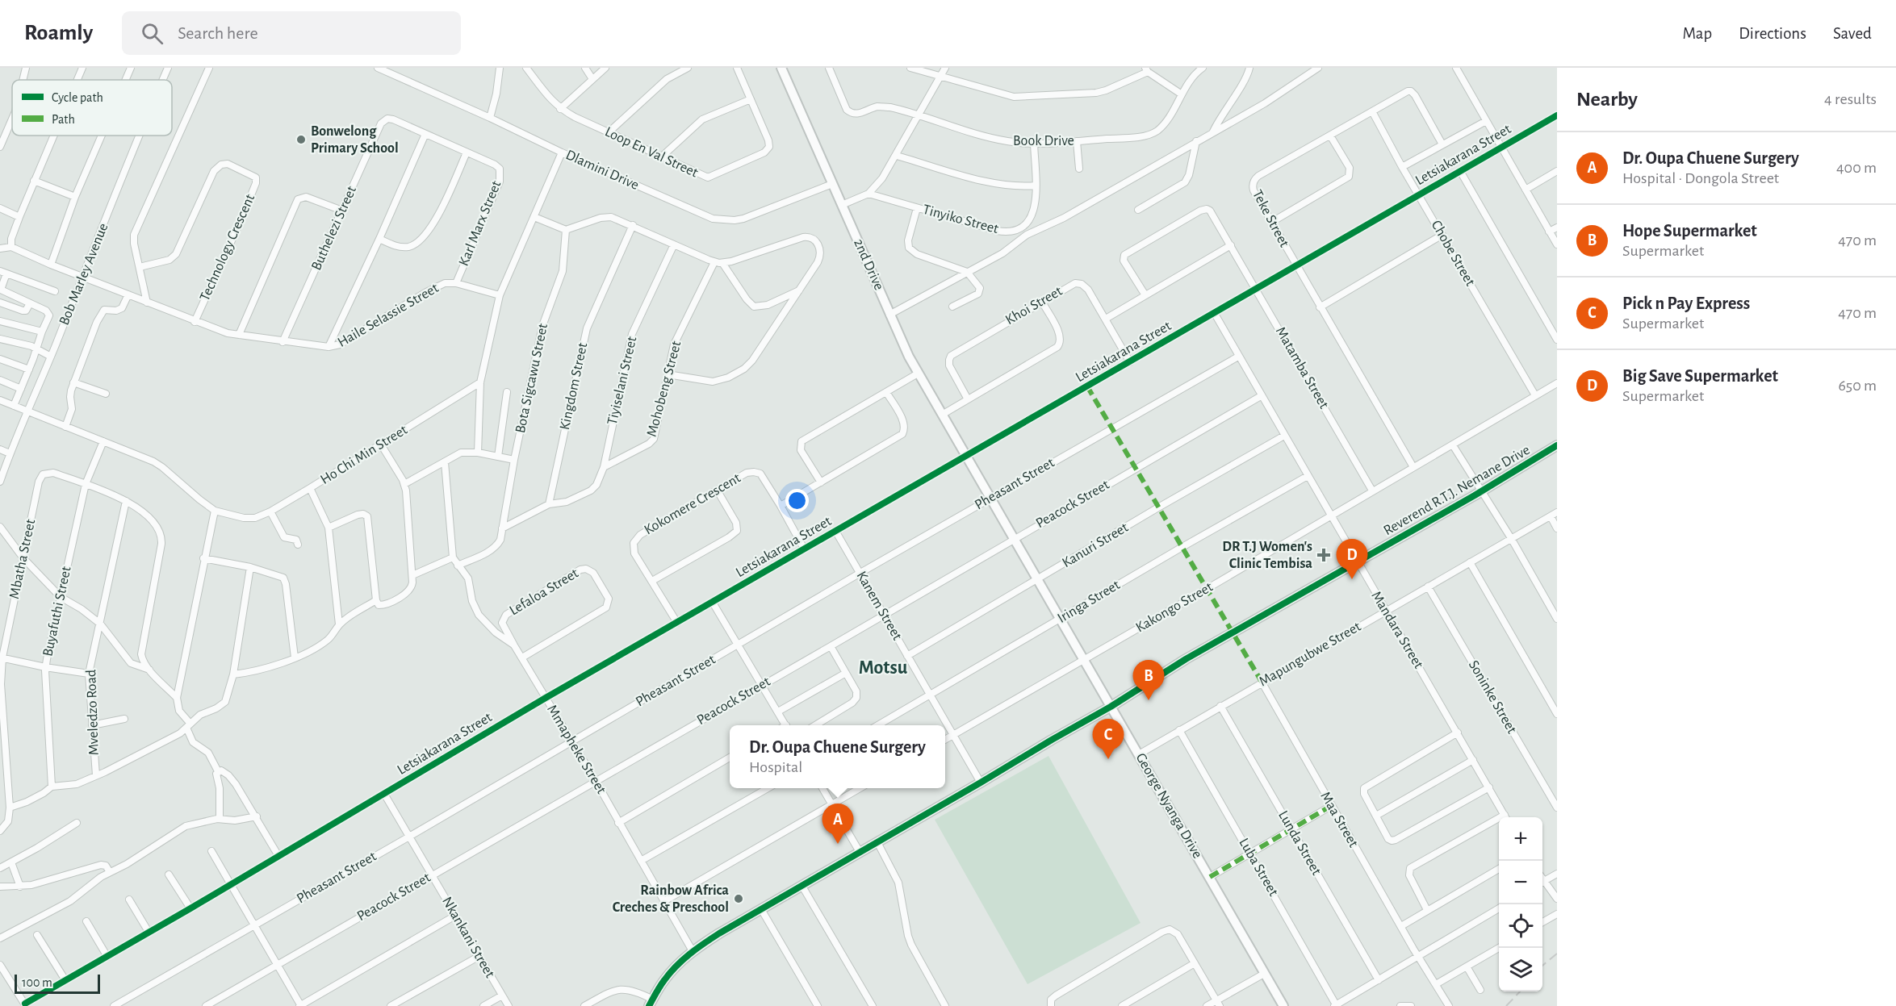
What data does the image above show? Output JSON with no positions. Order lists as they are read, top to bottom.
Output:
{
  "streets": {
    "street": [
      "Book Drive",
      "Loop En Val Street",
      "Letsiakarana Street",
      "Dlamini Drive",
      "Teke Street",
      "Tinyiko Street",
      "Karl Marx Street",
      "Buthelezi Street",
      "Technology Crescent",
      "Chobe Street",
      "2nd Drive",
      "Bob Marley Avenue",
      "Khoi Street",
      "Haile Selassie Street",
      "Matamba Street",
      "Bota Sigcawu Street",
      "Tiyiselani Street",
      "Kingdom Street",
      "Mohobeng Street",
      "Ho Chi Min Street",
      "Pheasant Street",
      "Reverend R.T.J. Nemane Drive",
      "Kokomere Crescent",
      "Peacock Street",
      "Kanuri Street",
      "Mbatha Street",
      "Lefaloa Street",
      "Iringa Street",
      "Kanem Street",
      "Kakongo Street",
      "Buyafuthi Street",
      "Mandara Street",
      "Mapungubwe Street",
      "Soninke Street",
      "Mveledzo Road",
      "Mmapheke Street",
      "George Nyanga Drive",
      "Maa Street",
      "Lunda Street",
      "Luba Street",
      "Nkankani Street"
    ]
  },
  "crossings": [
    ["Letsiakarana Street", "Teke Street"],
    ["Letsiakarana Street", "Chobe Street"],
    ["Letsiakarana Street", "2nd Drive"],
    ["Letsiakarana Street", "Khoi Street"],
    ["Letsiakarana Street", "Matamba Street"],
    ["Letsiakarana Street", "Kokomere Crescent"],
    ["Letsiakarana Street", "Kanem Street"],
    ["Letsiakarana Street", "Mandara Street"],
    ["Letsiakarana Street", "Mmapheke Street"],
    ["Letsiakarana Street", "George Nyanga Drive"],
    ["Letsiakarana Street", "Nkankani Street"],
    ["Dlamini Drive", "2nd Drive"],
    ["Teke Street", "Chobe Street"],
    ["Teke Street", "Kakongo Street"],
    ["Karl Marx Street", "Buthelezi Street"],
    ["Karl Marx Street", "Haile Selassie Street"],
    ["Buthelezi Street", "Haile Selassie Street"],
    ["Technology Crescent", "Haile Selassie Street"],
    ["Chobe Street", "Kakongo Street"],
    ["2nd Drive", "George Nyanga Drive"],
    ["Bob Marley Avenue", "Haile Selassie Street"],
    ["Bob Marley Avenue", "Ho Chi Min Street"],
    ["Matamba Street", "Kakongo Street"],
    ["Bota Sigcawu Street", "Mmapheke Street"],
    ["Tiyiselani Street", "Kingdom Street"],
    ["Tiyiselani Street", "Mohobeng Street"],
    ["Ho Chi Min Street", "Buyafuthi Street"],
    ["Pheasant Street", "Kanem Street"],
    ["Pheasant Street", "Mandara Street"],
    ["Pheasant Street", "Mmapheke Street"],
    ["Pheasant Street", "George Nyanga Drive"],
    ["Pheasant Street", "Nkankani Street"],
    ["Reverend R.T.J. Nemane Drive", "Kanem Street"],
    ["Reverend R.T.J. Nemane Drive", "Mandara Street"],
    ["Reverend R.T.J. Nemane Drive", "Mmapheke Street"],
    ["Reverend R.T.J. Nemane Drive", "George Nyanga Drive"],
    ["Peacock Street", "Kanem Street"],
    ["Peacock Street", "Mandara Street"],
    ["Peacock Street", "Mmapheke Street"],
    ["Peacock Street", "George Nyanga Drive"],
    ["Peacock Street", "Nkankani Street"],
    ["Kanuri Street", "Kanem Street"],
    ["Kanuri Street", "Mandara Street"],
    ["Kanuri Street", "George Nyanga Drive"],
    ["Mbatha Street", "Buyafuthi Street"],
    ["Mbatha Street", "Mveledzo Road"],
    ["Lefaloa Street", "Mmapheke Street"],
    ["Iringa Street", "Kanem Street"],
    ["Iringa Street", "Mandara Street"],
    ["Iringa Street", "George Nyanga Drive"],
    ["Kanem Street", "Kakongo Street"],
    ["Kakongo Street", "Mandara Street"],
    ["Kakongo Street", "George Nyanga Drive"],
    ["Buyafuthi Street", "Mveledzo Road"],
    ["Mandara Street", "Mapungubwe Street"],
    ["Mapungubwe Street", "Soninke Street"],
    ["Mapungubwe Street", "George Nyanga Drive"],
    ["Mapungubwe Street", "Maa Street"],
    ["Mapungubwe Street", "Lunda Street"],
    ["Mapungubwe Street", "Luba Street"]
  ],
  "districts": ["Motsu"],
  "places": {
    "other": ["Bonwelong Primary School", "Rainbow Africa Creches & Preschool"],
    "health": ["DR T.J Women's Clinic Tembisa"]
  },
  "legend": ["Cycle path", "Path"],
  "scale_bar": "100 m",
  "page": {
    "header": "Roamly",
    "search": "Search here",
    "nav": ["Map", "Directions", "Saved"],
    "heading": ["Nearby", "4 results"],
    "list": [
      {
        "mark": "A",
        "name": "Dr. Oupa Chuene Surgery",
        "note": "Hospital · Dongola Street",
        "value": "400 m"
      },
      {
        "mark": "B",
        "name": "Hope Supermarket",
        "note": "Supermarket",
        "value": "470 m"
      },
      {
        "mark": "C",
        "name": "Pick n Pay Express",
        "note": "Supermarket",
        "value": "470 m"
      },
      {
        "mark": "D",
        "name": "Big Save Supermarket",
        "note": "Supermarket",
        "value": "650 m"
      }
    ],
    "pins": [
      "D",
      "B",
      "C",
      "A"
    ],
    "popup": ["Dr. Oupa Chuene Surgery", "Hospital"],
    "map_buttons": ["+", "−"],
    "scale": "100 m"
  }
}
